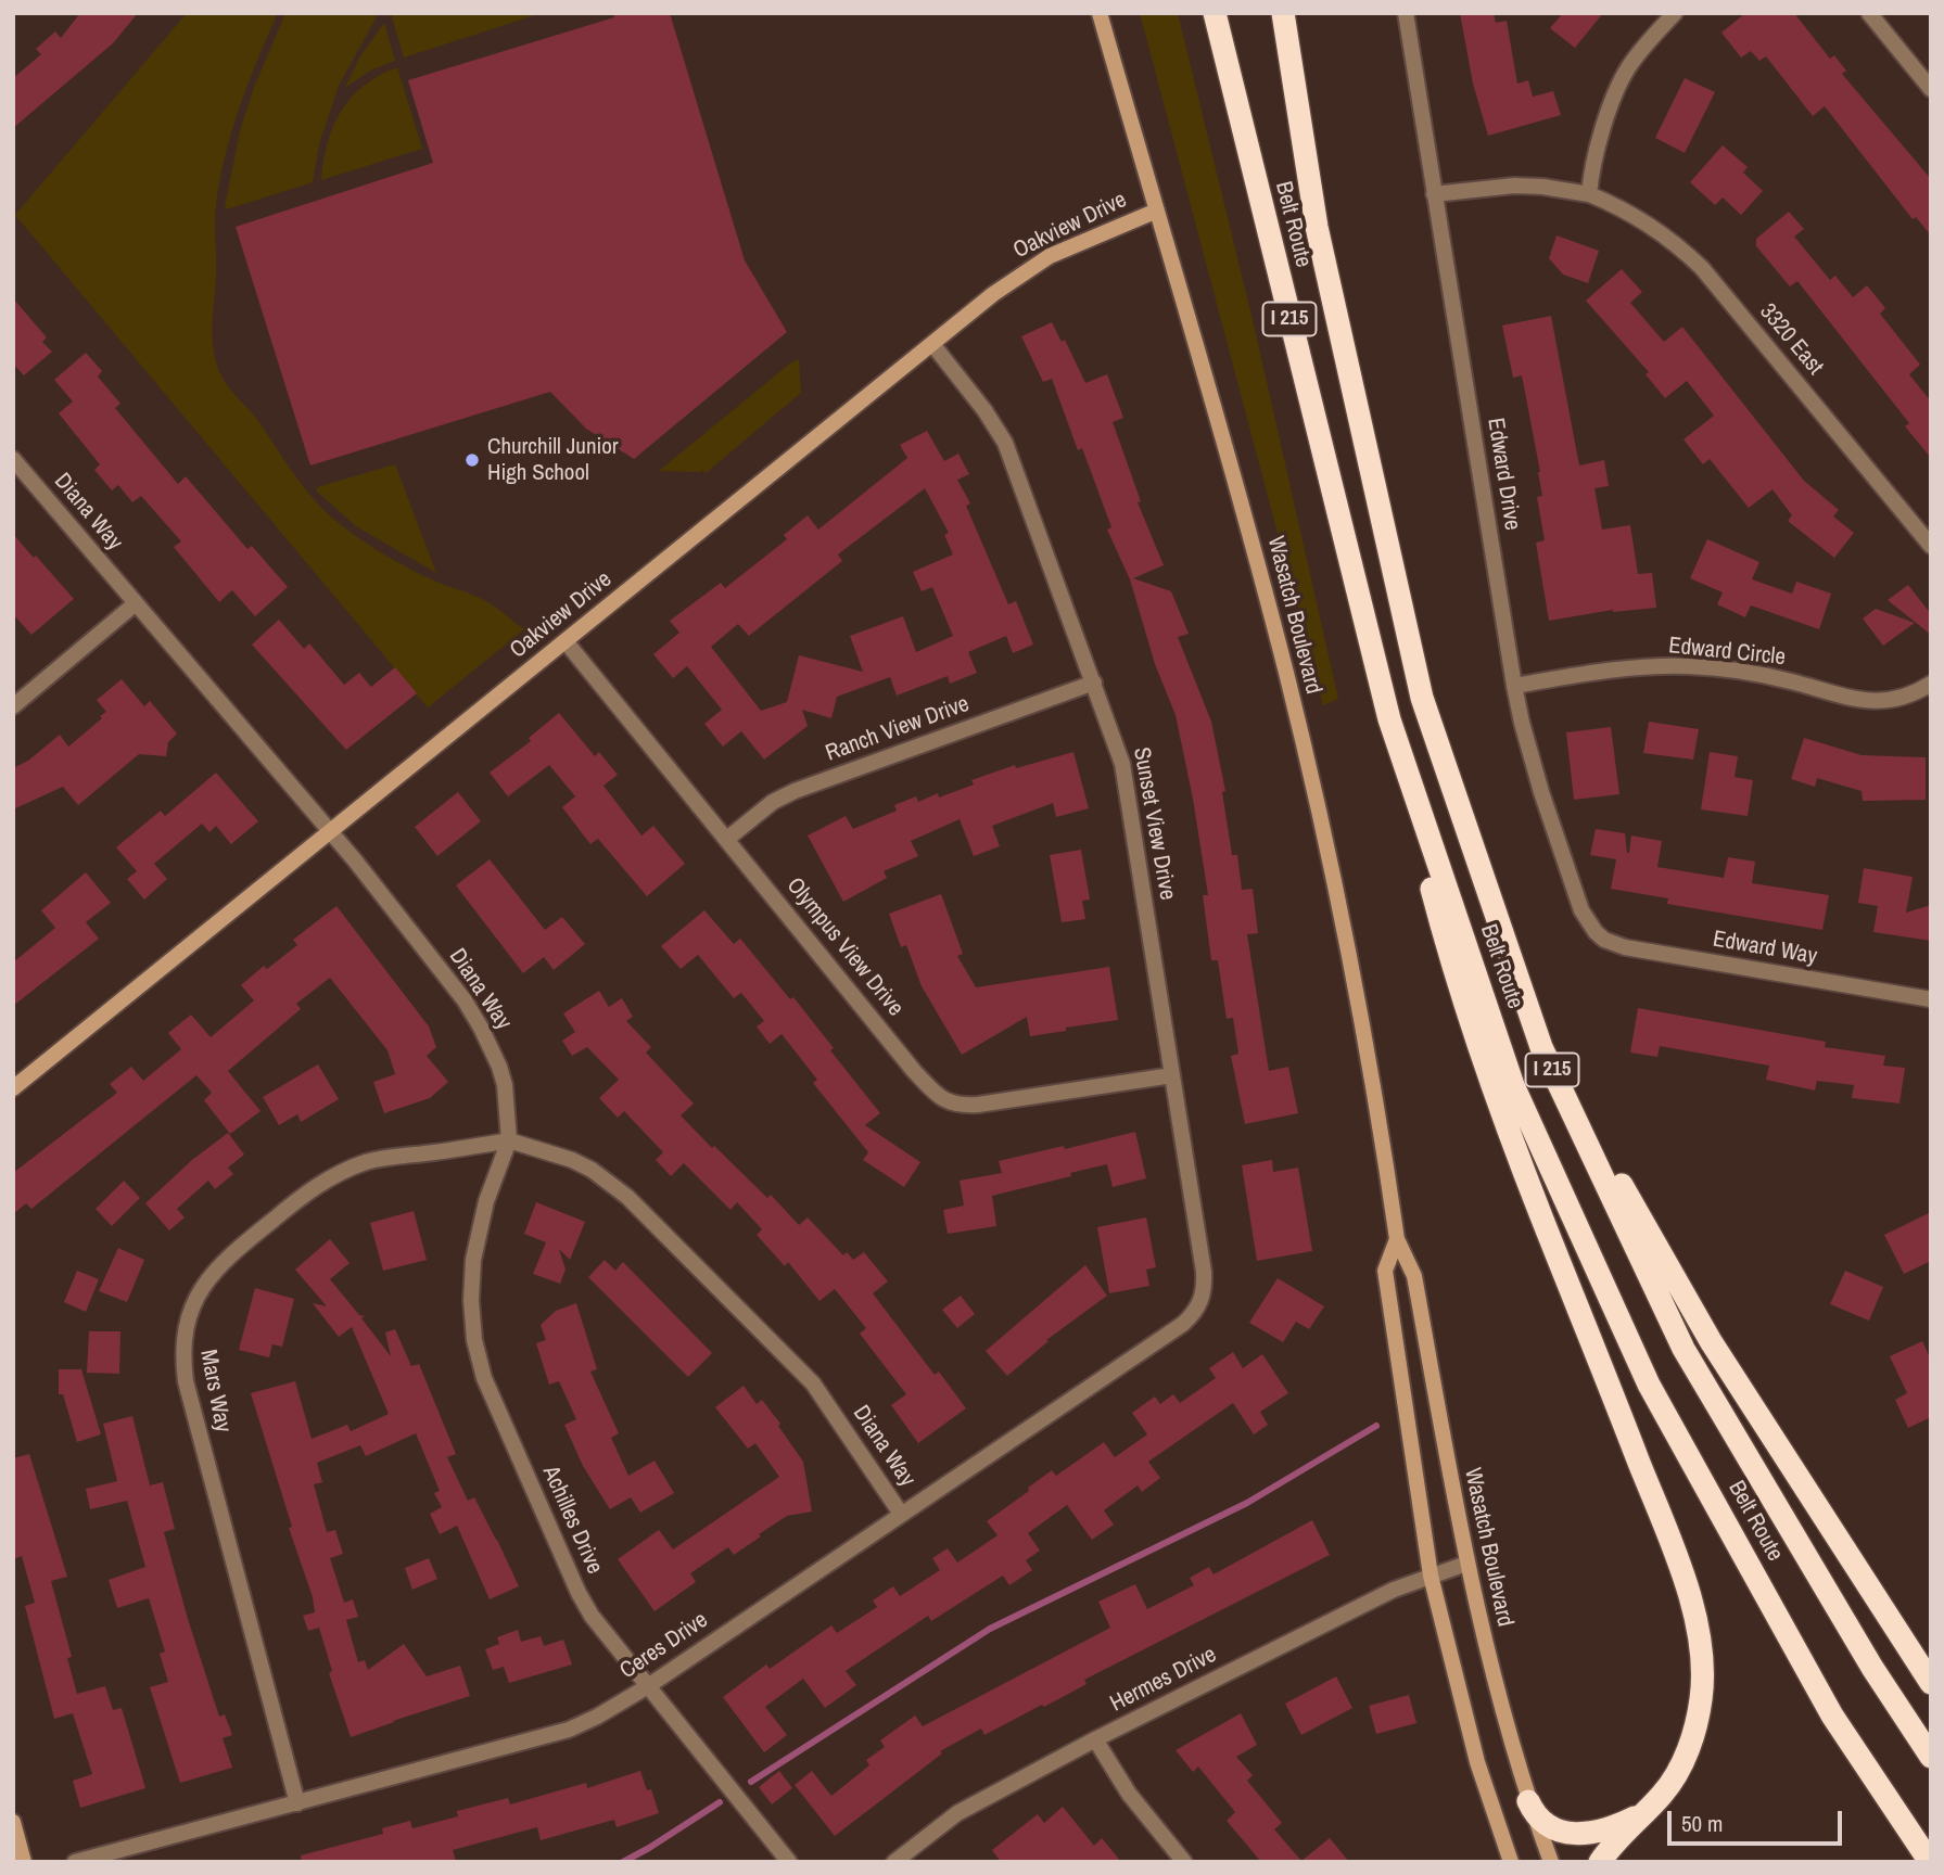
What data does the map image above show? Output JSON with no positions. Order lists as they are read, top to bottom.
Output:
{
  "streets": {
    "highway": ["Belt Route", "I 215"],
    "main road": ["Oakview Drive", "Wasatch Boulevard"],
    "street": [
      "3320 East",
      "Edward Drive",
      "Diana Way",
      "Edward Circle",
      "Ranch View Drive",
      "Sunset View Drive",
      "Olympus View Drive",
      "Edward Way",
      "Mars Way",
      "Achilles Drive",
      "Ceres Drive",
      "Hermes Drive"
    ]
  },
  "crossings": [
    ["Oakview Drive", "Diana Way"],
    ["Oakview Drive", "Wasatch Boulevard"],
    ["Oakview Drive", "Sunset View Drive"],
    ["Oakview Drive", "Olympus View Drive"],
    ["3320 East", "Edward Drive"],
    ["Edward Drive", "Edward Circle"],
    ["Edward Drive", "Edward Way"],
    ["Diana Way", "Mars Way"],
    ["Diana Way", "Achilles Drive"],
    ["Diana Way", "Ceres Drive"],
    ["Wasatch Boulevard", "Hermes Drive"],
    ["Ranch View Drive", "Sunset View Drive"],
    ["Ranch View Drive", "Olympus View Drive"],
    ["Sunset View Drive", "Olympus View Drive"],
    ["Sunset View Drive", "Ceres Drive"],
    ["Mars Way", "Achilles Drive"],
    ["Mars Way", "Ceres Drive"],
    ["Achilles Drive", "Ceres Drive"]
  ],
  "places": ["Churchill Junior High School"],
  "scale_bar": "50 m"
}
